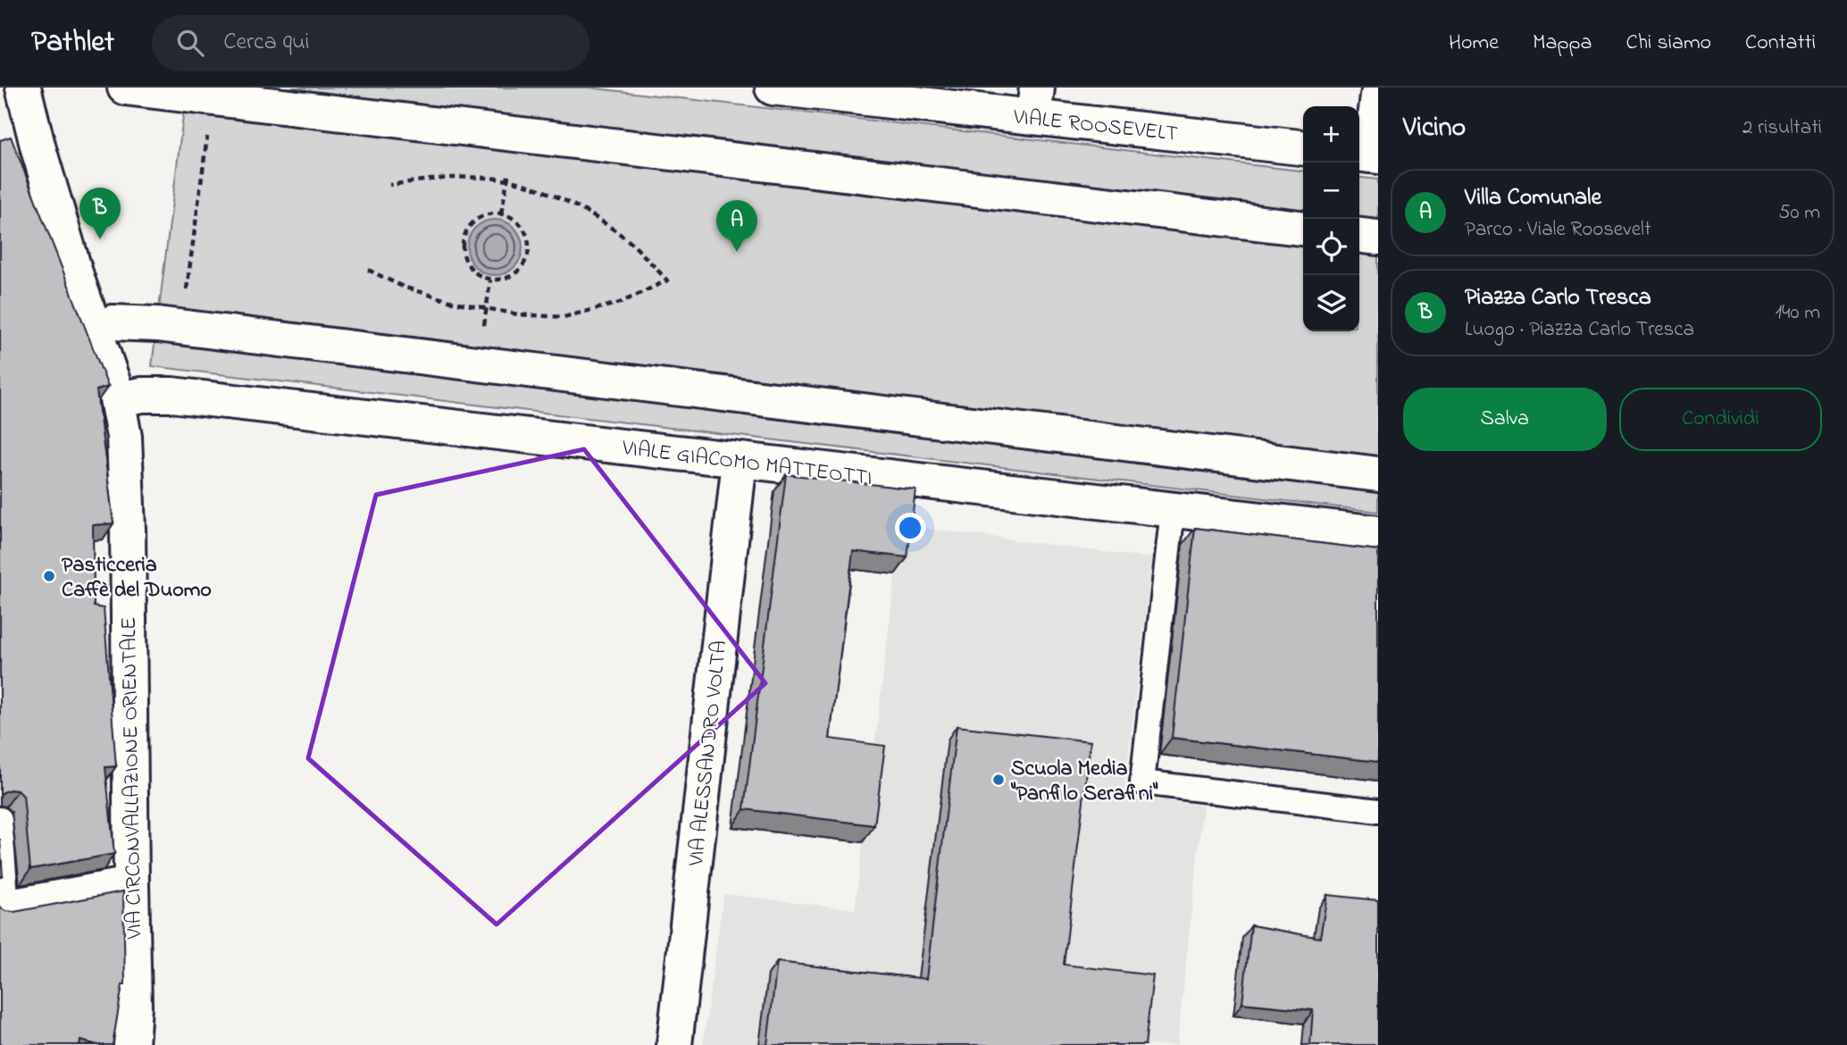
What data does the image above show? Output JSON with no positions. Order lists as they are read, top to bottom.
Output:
{
  "streets": {
    "street": [
      "VIALE ROOSEVELT",
      "VIALE GIACOMO MATTEOTTI",
      "VIA ALESSANDRO VOLTA",
      "VIA CIRCONVALLAZIONE ORIENTALE"
    ]
  },
  "crossings": [
    ["VIALE GIACOMO MATTEOTTI", "VIA ALESSANDRO VOLTA"],
    ["VIALE GIACOMO MATTEOTTI", "VIA CIRCONVALLAZIONE ORIENTALE"]
  ],
  "places": ["Pasticceria Caffè del Duomo", "Scuola Media \"Panfilo Serafini\""],
  "page": {
    "header": "Pathlet",
    "search": "Cerca qui",
    "nav": [
      "Home",
      "Mappa",
      "Chi siamo",
      "Contatti"
    ],
    "heading": ["Vicino", "2 risultati"],
    "map_buttons": ["+", "−"],
    "list": [
      {
        "mark": "A",
        "name": "Villa Comunale",
        "note": "Parco · Viale Roosevelt",
        "value": "50 m"
      },
      {
        "mark": "B",
        "name": "Piazza Carlo Tresca",
        "note": "Luogo · Piazza Carlo Tresca",
        "value": "140 m"
      }
    ],
    "pins": ["B", "A"],
    "buttons": ["Salva", "Condividi"]
  }
}
